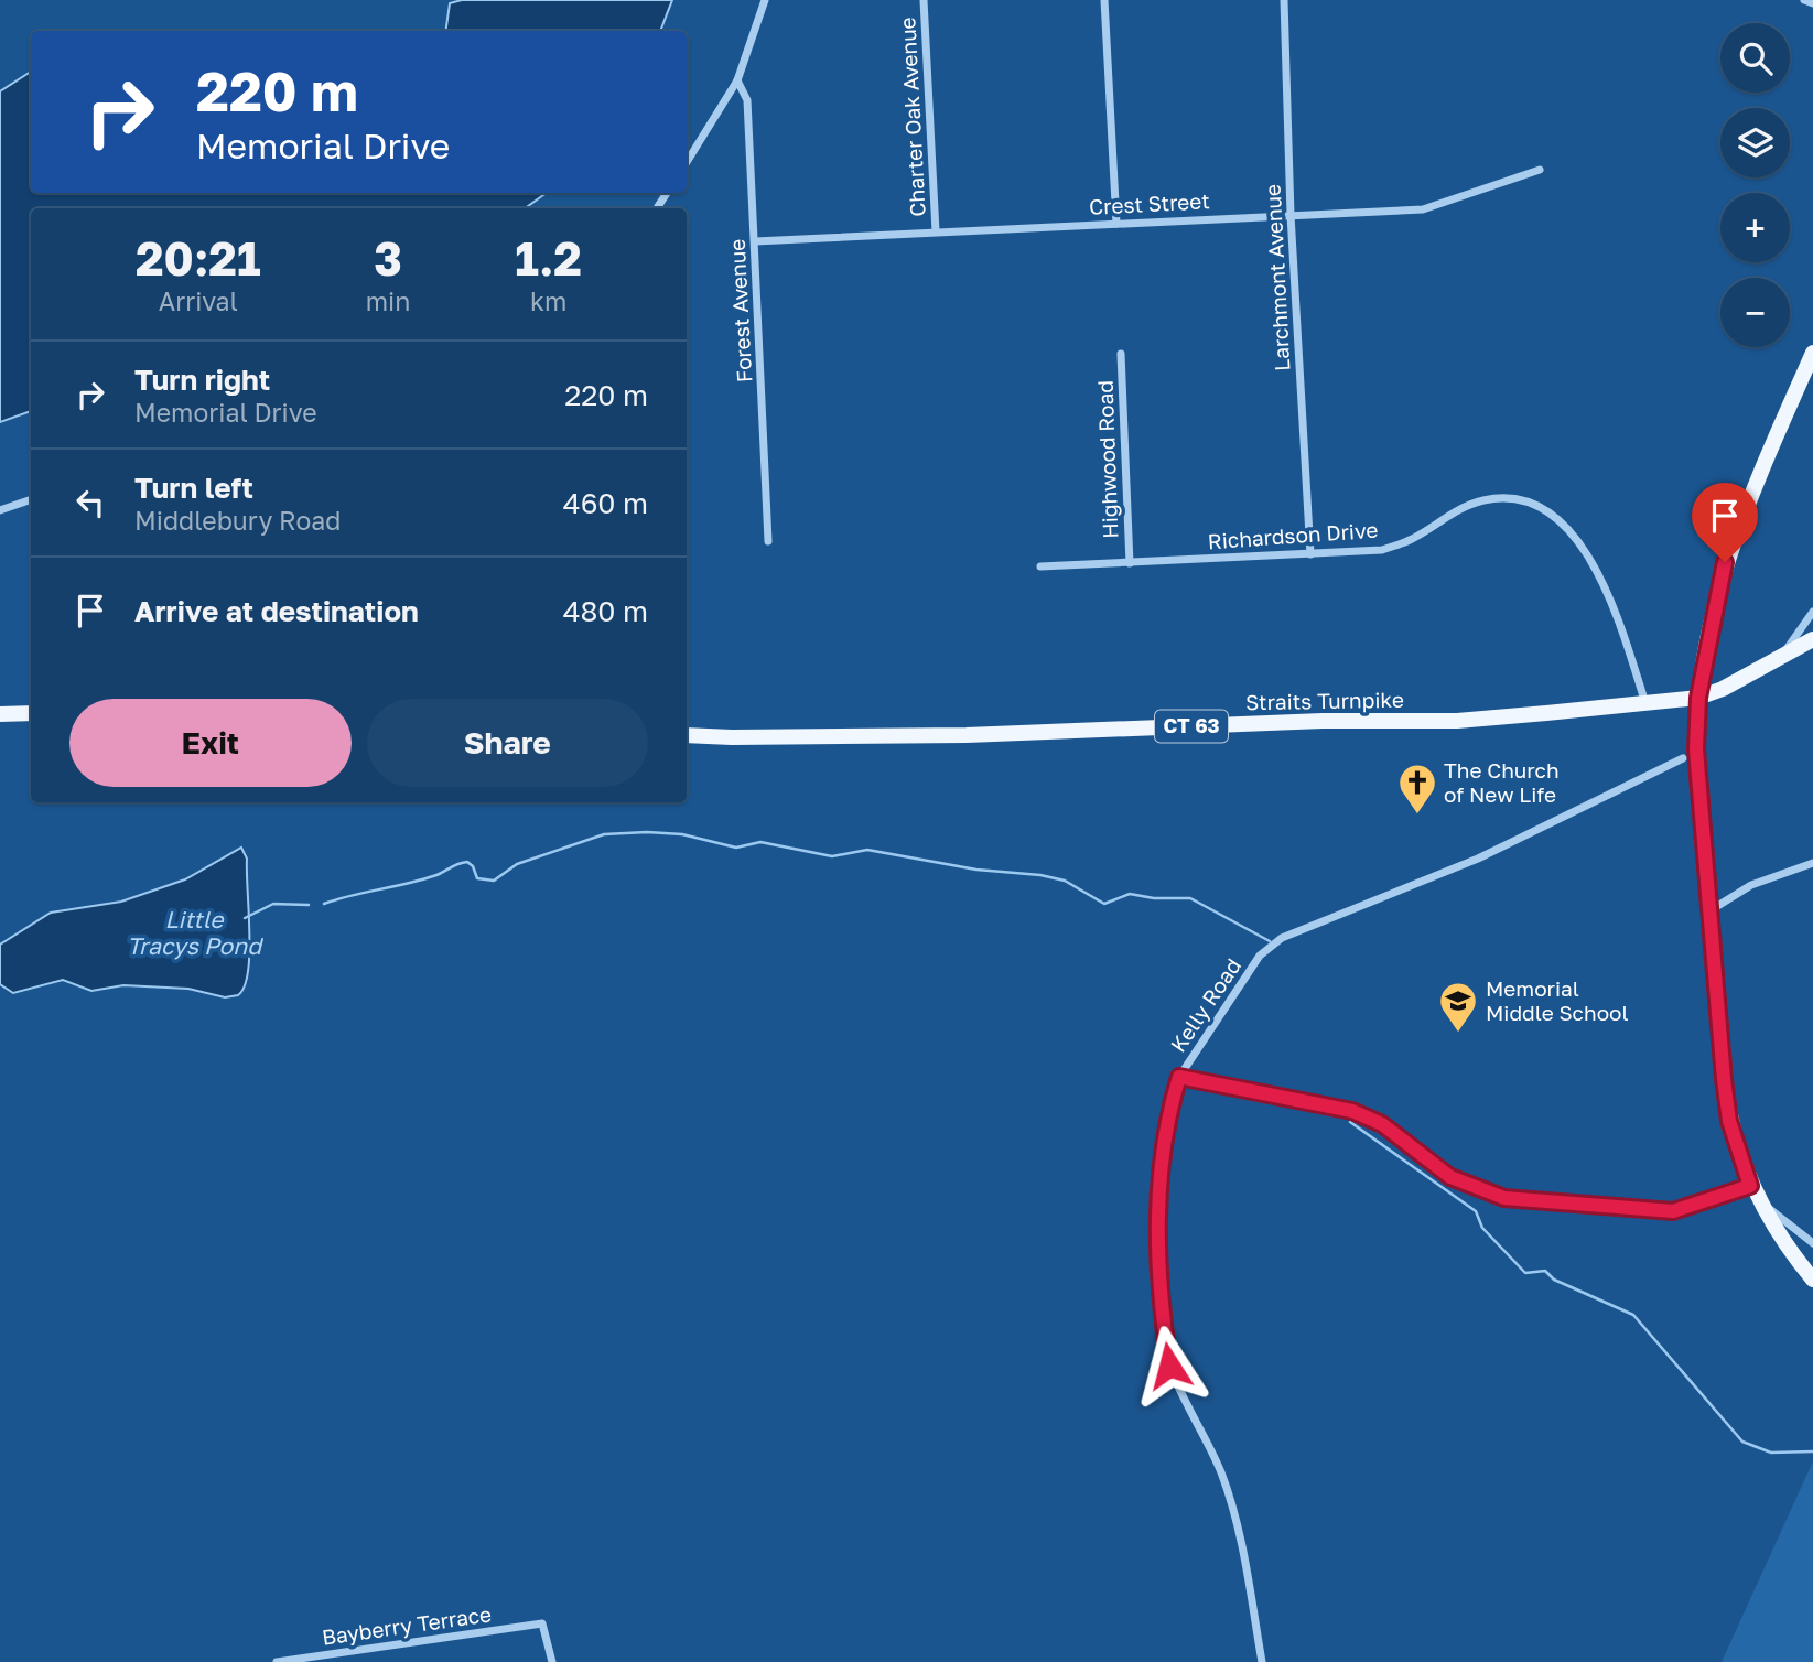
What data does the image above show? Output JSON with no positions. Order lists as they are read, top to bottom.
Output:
{
  "streets": {
    "main road": ["Straits Turnpike", "CT 63"],
    "street": [
      "Charter Oak Avenue",
      "Crest Street",
      "Larchmont Avenue",
      "Forest Avenue",
      "Highwood Road",
      "Richardson Drive",
      "Kelly Road",
      "Bayberry Terrace"
    ]
  },
  "crossings": [
    ["Charter Oak Avenue", "Crest Street"],
    ["Crest Street", "Larchmont Avenue"],
    ["Crest Street", "Forest Avenue"],
    ["Larchmont Avenue", "Richardson Drive"],
    ["Highwood Road", "Richardson Drive"],
    ["Richardson Drive", "Straits Turnpike"]
  ],
  "water": ["Little Tracys Pond"],
  "places": {
    "church": ["The Church of New Life"],
    "school or university": ["Memorial Middle School"]
  },
  "page": {
    "map_buttons": ["+", "−"],
    "turn": ["220 m", "Memorial Drive"],
    "eta": [
      "20:21",
      "Arrival",
      "3",
      "min",
      "1.2",
      "km"
    ],
    "list": [
      {
        "name": "Turn right",
        "note": "Memorial Drive",
        "value": "220 m"
      },
      {
        "name": "Turn left",
        "note": "Middlebury Road",
        "value": "460 m"
      },
      {
        "name": "Arrive at destination",
        "value": "480 m"
      }
    ],
    "buttons": ["Exit", "Share"]
  }
}
